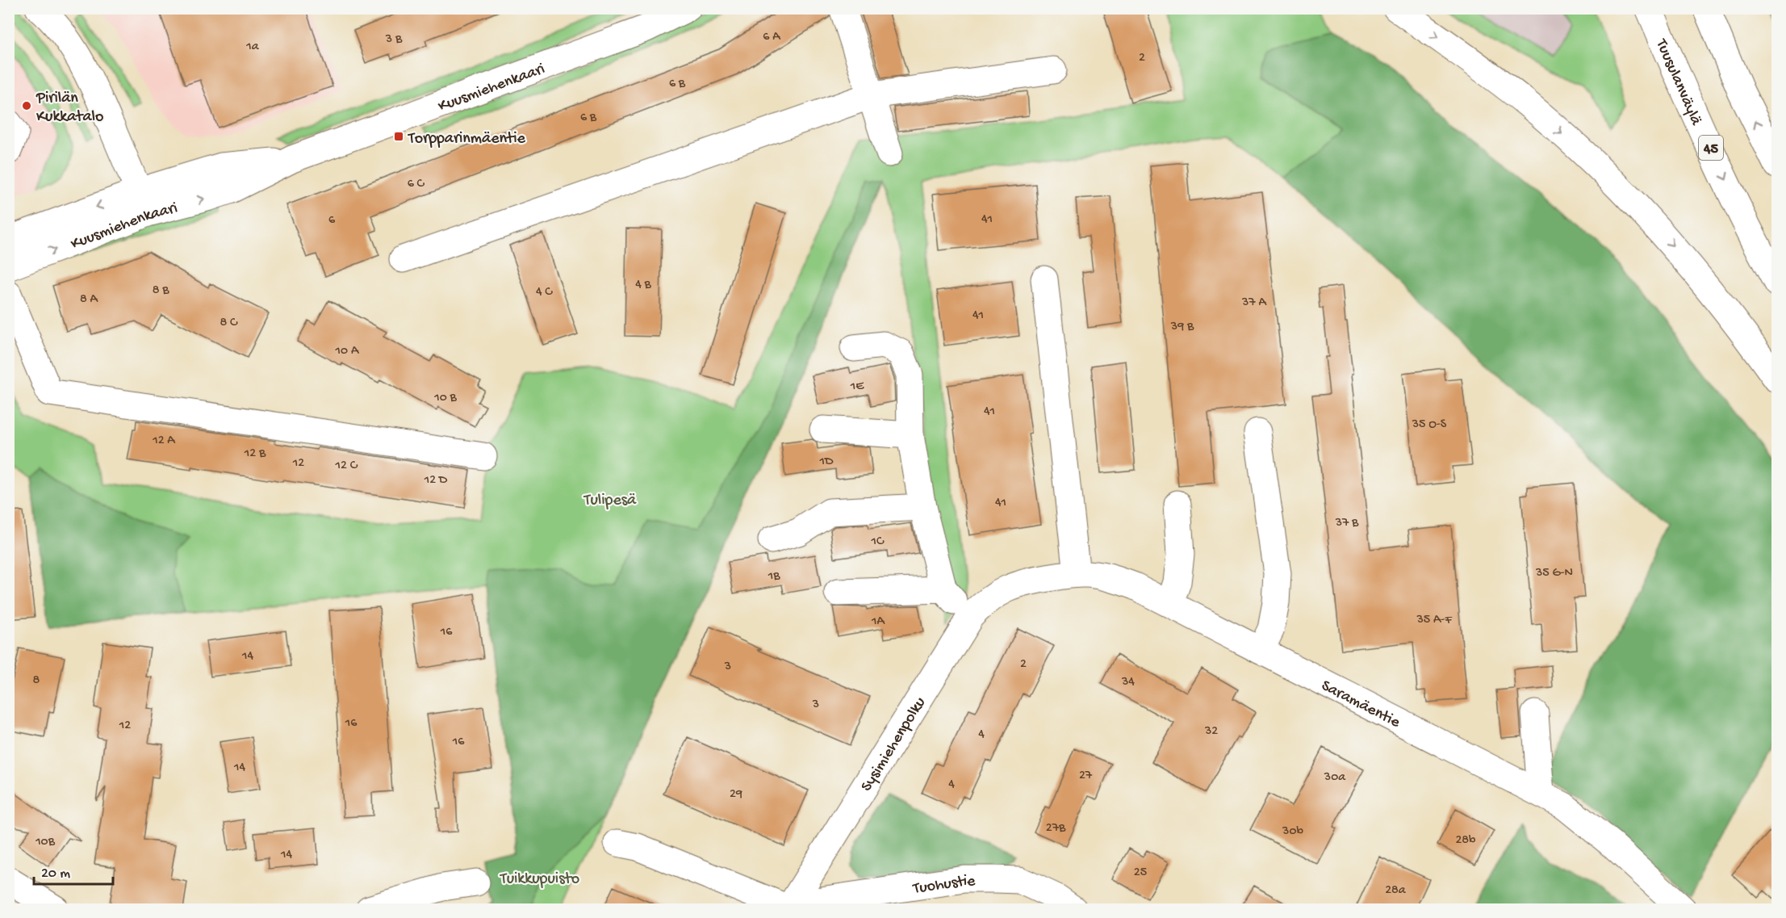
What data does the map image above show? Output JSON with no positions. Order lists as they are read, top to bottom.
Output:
{
  "streets": {
    "main road": [
      "Tuusulanväylä",
      "Kuusmiehenkaari",
      "45",
      "Saramäentie",
      "Sysimiehenpolku",
      "Tuohustie"
    ]
  },
  "crossings": [
    ["Saramäentie", "Sysimiehenpolku"],
    ["Sysimiehenpolku", "Tuohustie"]
  ],
  "parks": ["Tulipesä", "Tuikkupuisto"],
  "places": {
    "other": ["Pirilän Kukkatalo"],
    "transit": ["Torpparinmäentie"]
  },
  "house_numbers": [
    "6 A",
    "3 B",
    "1a",
    "2",
    "6 B",
    "6 B",
    "6 C",
    "41",
    "6",
    "4 B",
    "8 B",
    "4 C",
    "8 A",
    "37 A",
    "41",
    "8 C",
    "39 B",
    "10 A",
    "1E",
    "10 B",
    "41",
    "35 O-S",
    "12 A",
    "12 B",
    "1D",
    "12",
    "12 C",
    "12 D",
    "41",
    "37 B",
    "1C",
    "35 G-N",
    "1B",
    "35 A-F",
    "1A",
    "16",
    "14",
    "2",
    "3",
    "8",
    "34",
    "3",
    "16",
    "12",
    "32",
    "4",
    "16",
    "14",
    "27",
    "30a",
    "4",
    "29",
    "27B",
    "30b",
    "28b",
    "10B",
    "14",
    "25",
    "28a"
  ],
  "scale_bar": "20 m"
}
